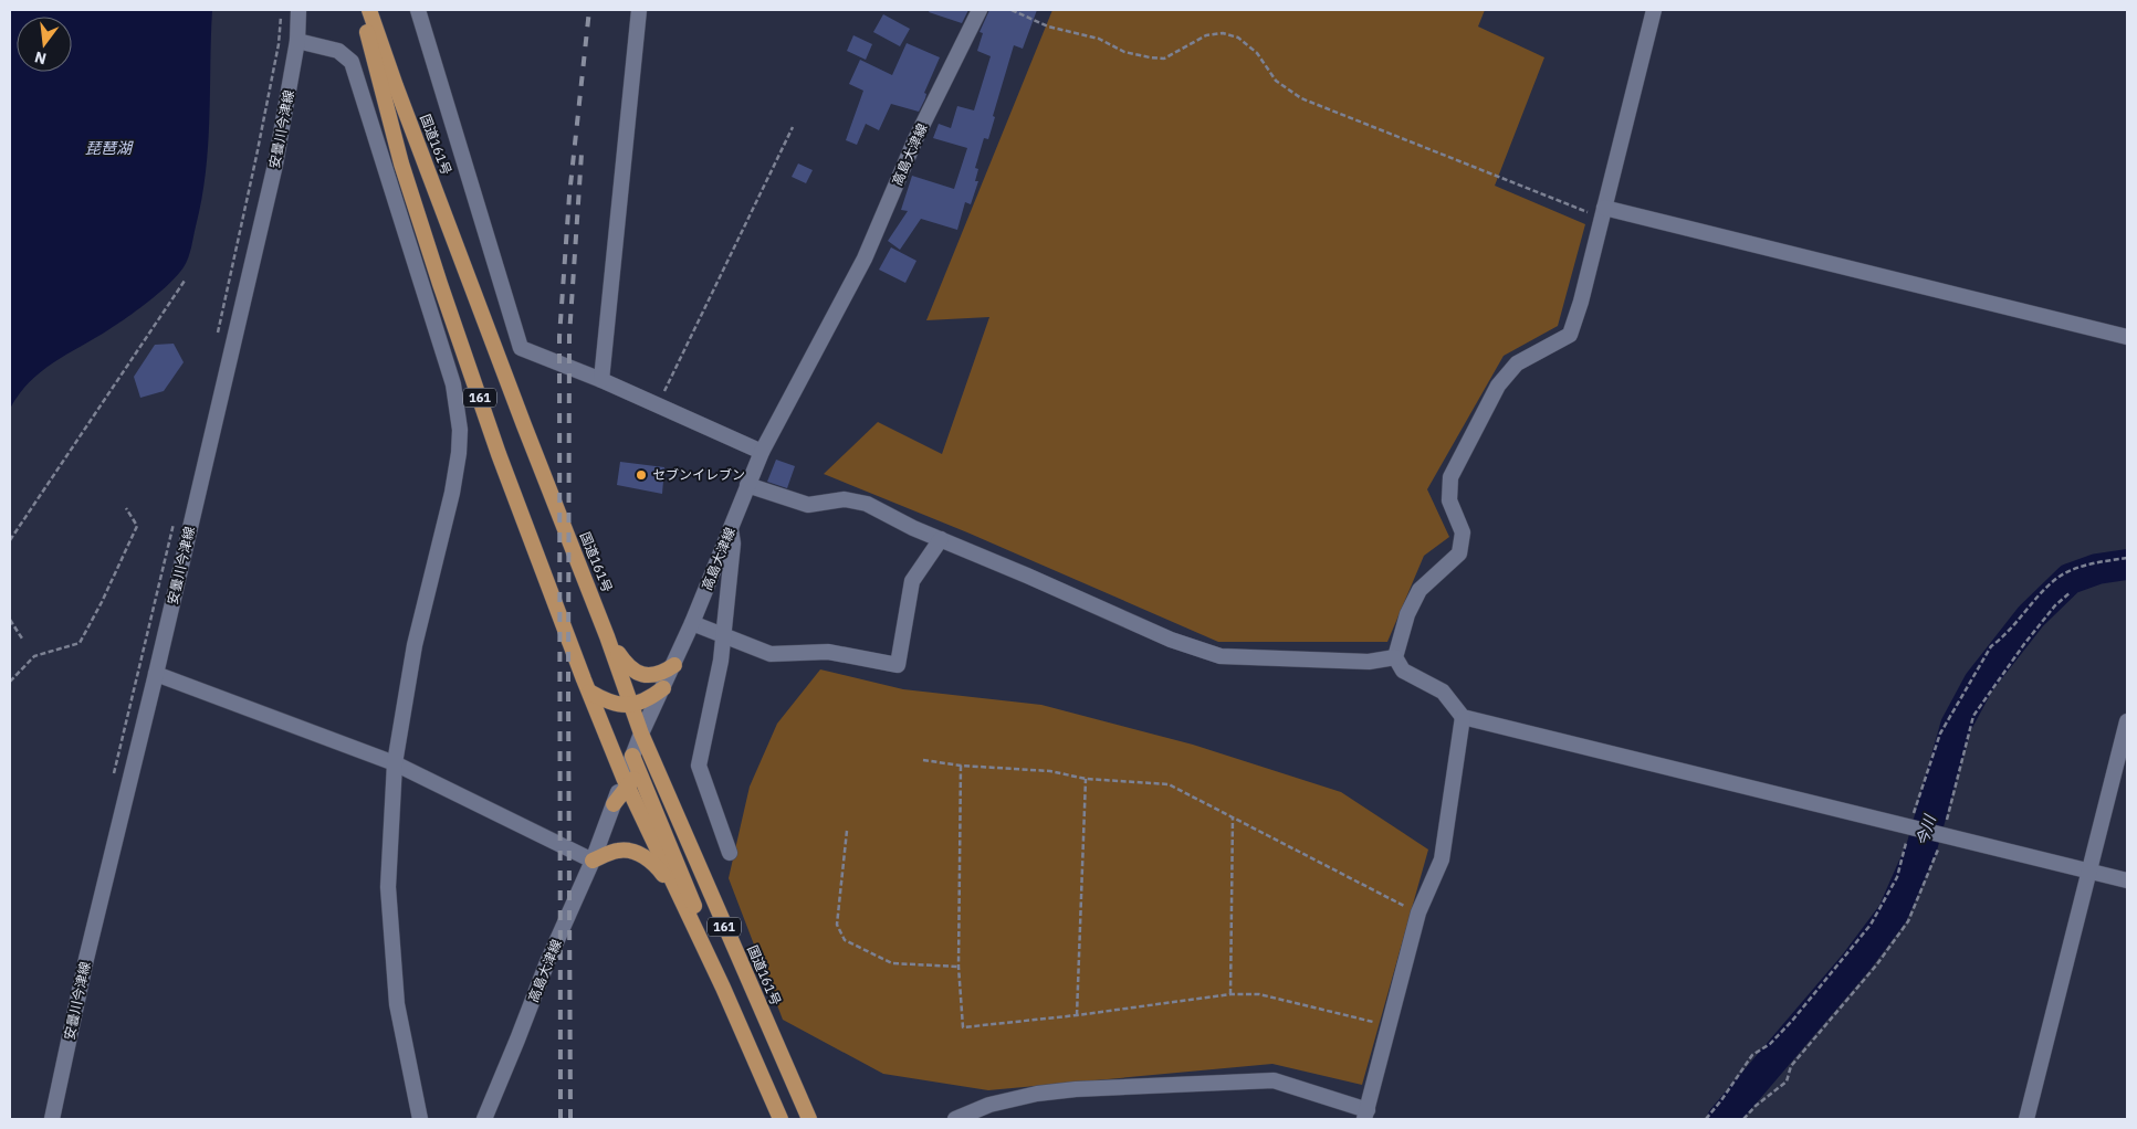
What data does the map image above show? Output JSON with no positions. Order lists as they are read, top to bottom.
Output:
{
  "streets": {
    "highway": ["国道161号", "161"],
    "street": ["安曇川今津線", "高島大津線"]
  },
  "crossings": [
    ["国道161号", "高島大津線"],
    ["高島大津線", "161"]
  ],
  "water": ["琵琶湖", "今川"],
  "places": ["セブンイレブン"],
  "north": "bottom"
}
